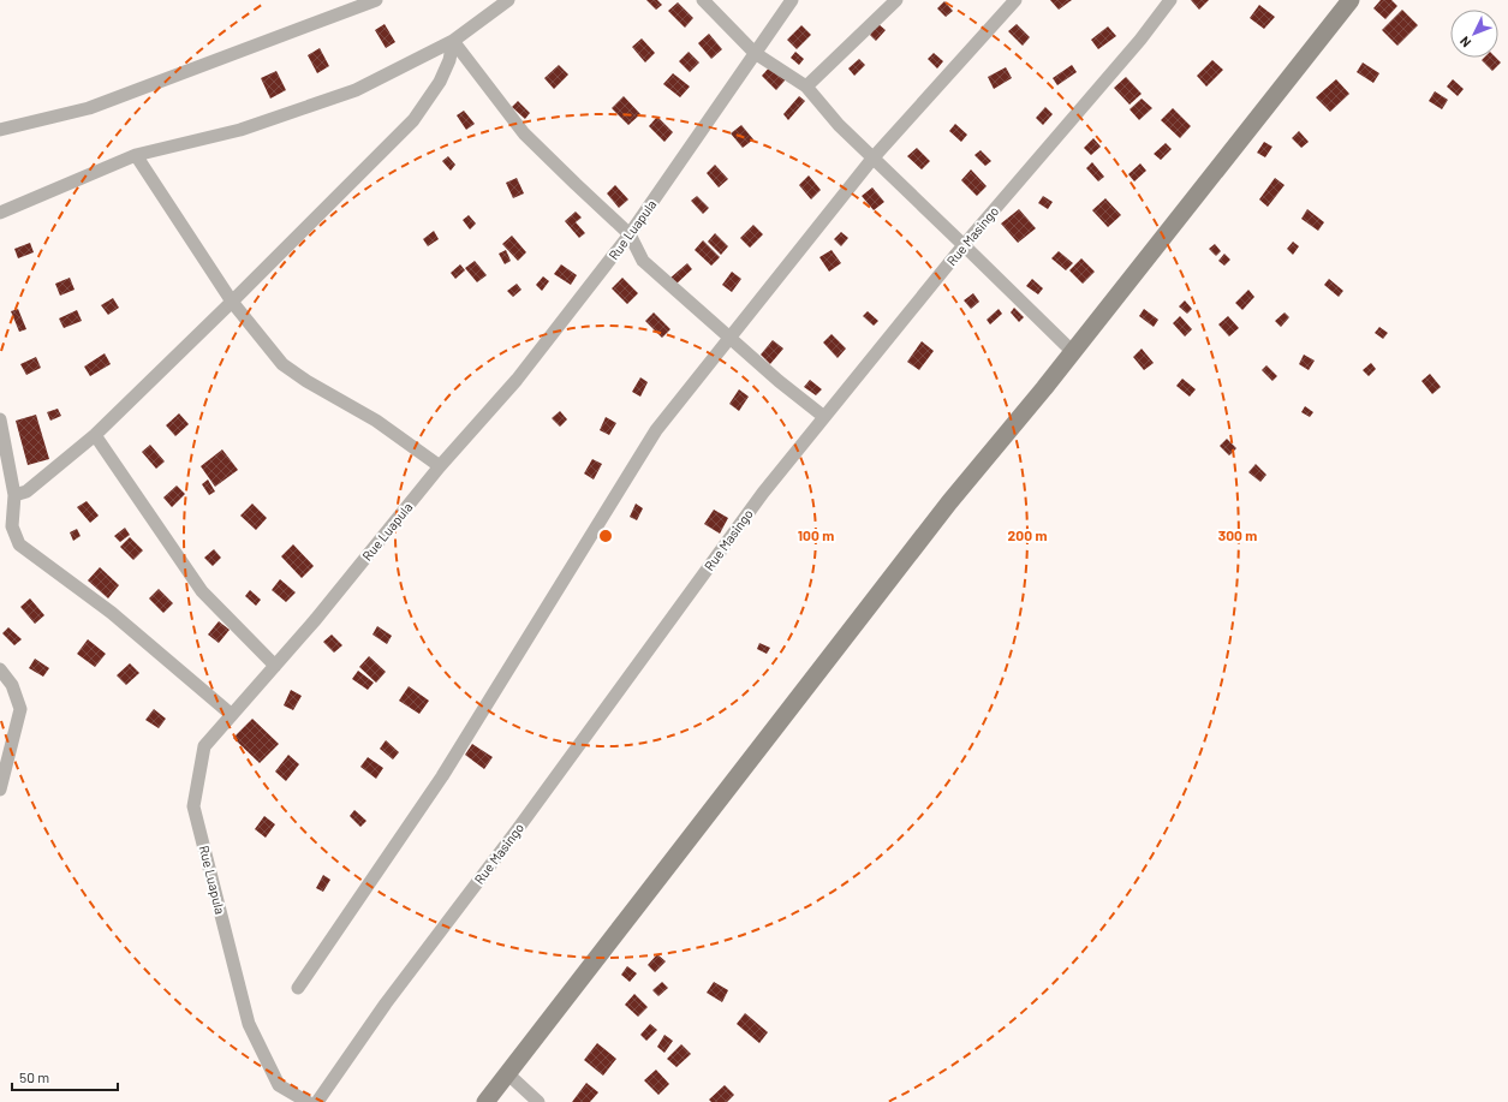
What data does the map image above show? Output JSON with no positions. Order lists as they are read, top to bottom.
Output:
{
  "streets": {
    "street": ["Rue Luapula", "Rue Masingo"]
  },
  "scale_bar": "50 m",
  "north": "bottom left",
  "rings": ["100 m", "200 m", "300 m"]
}
